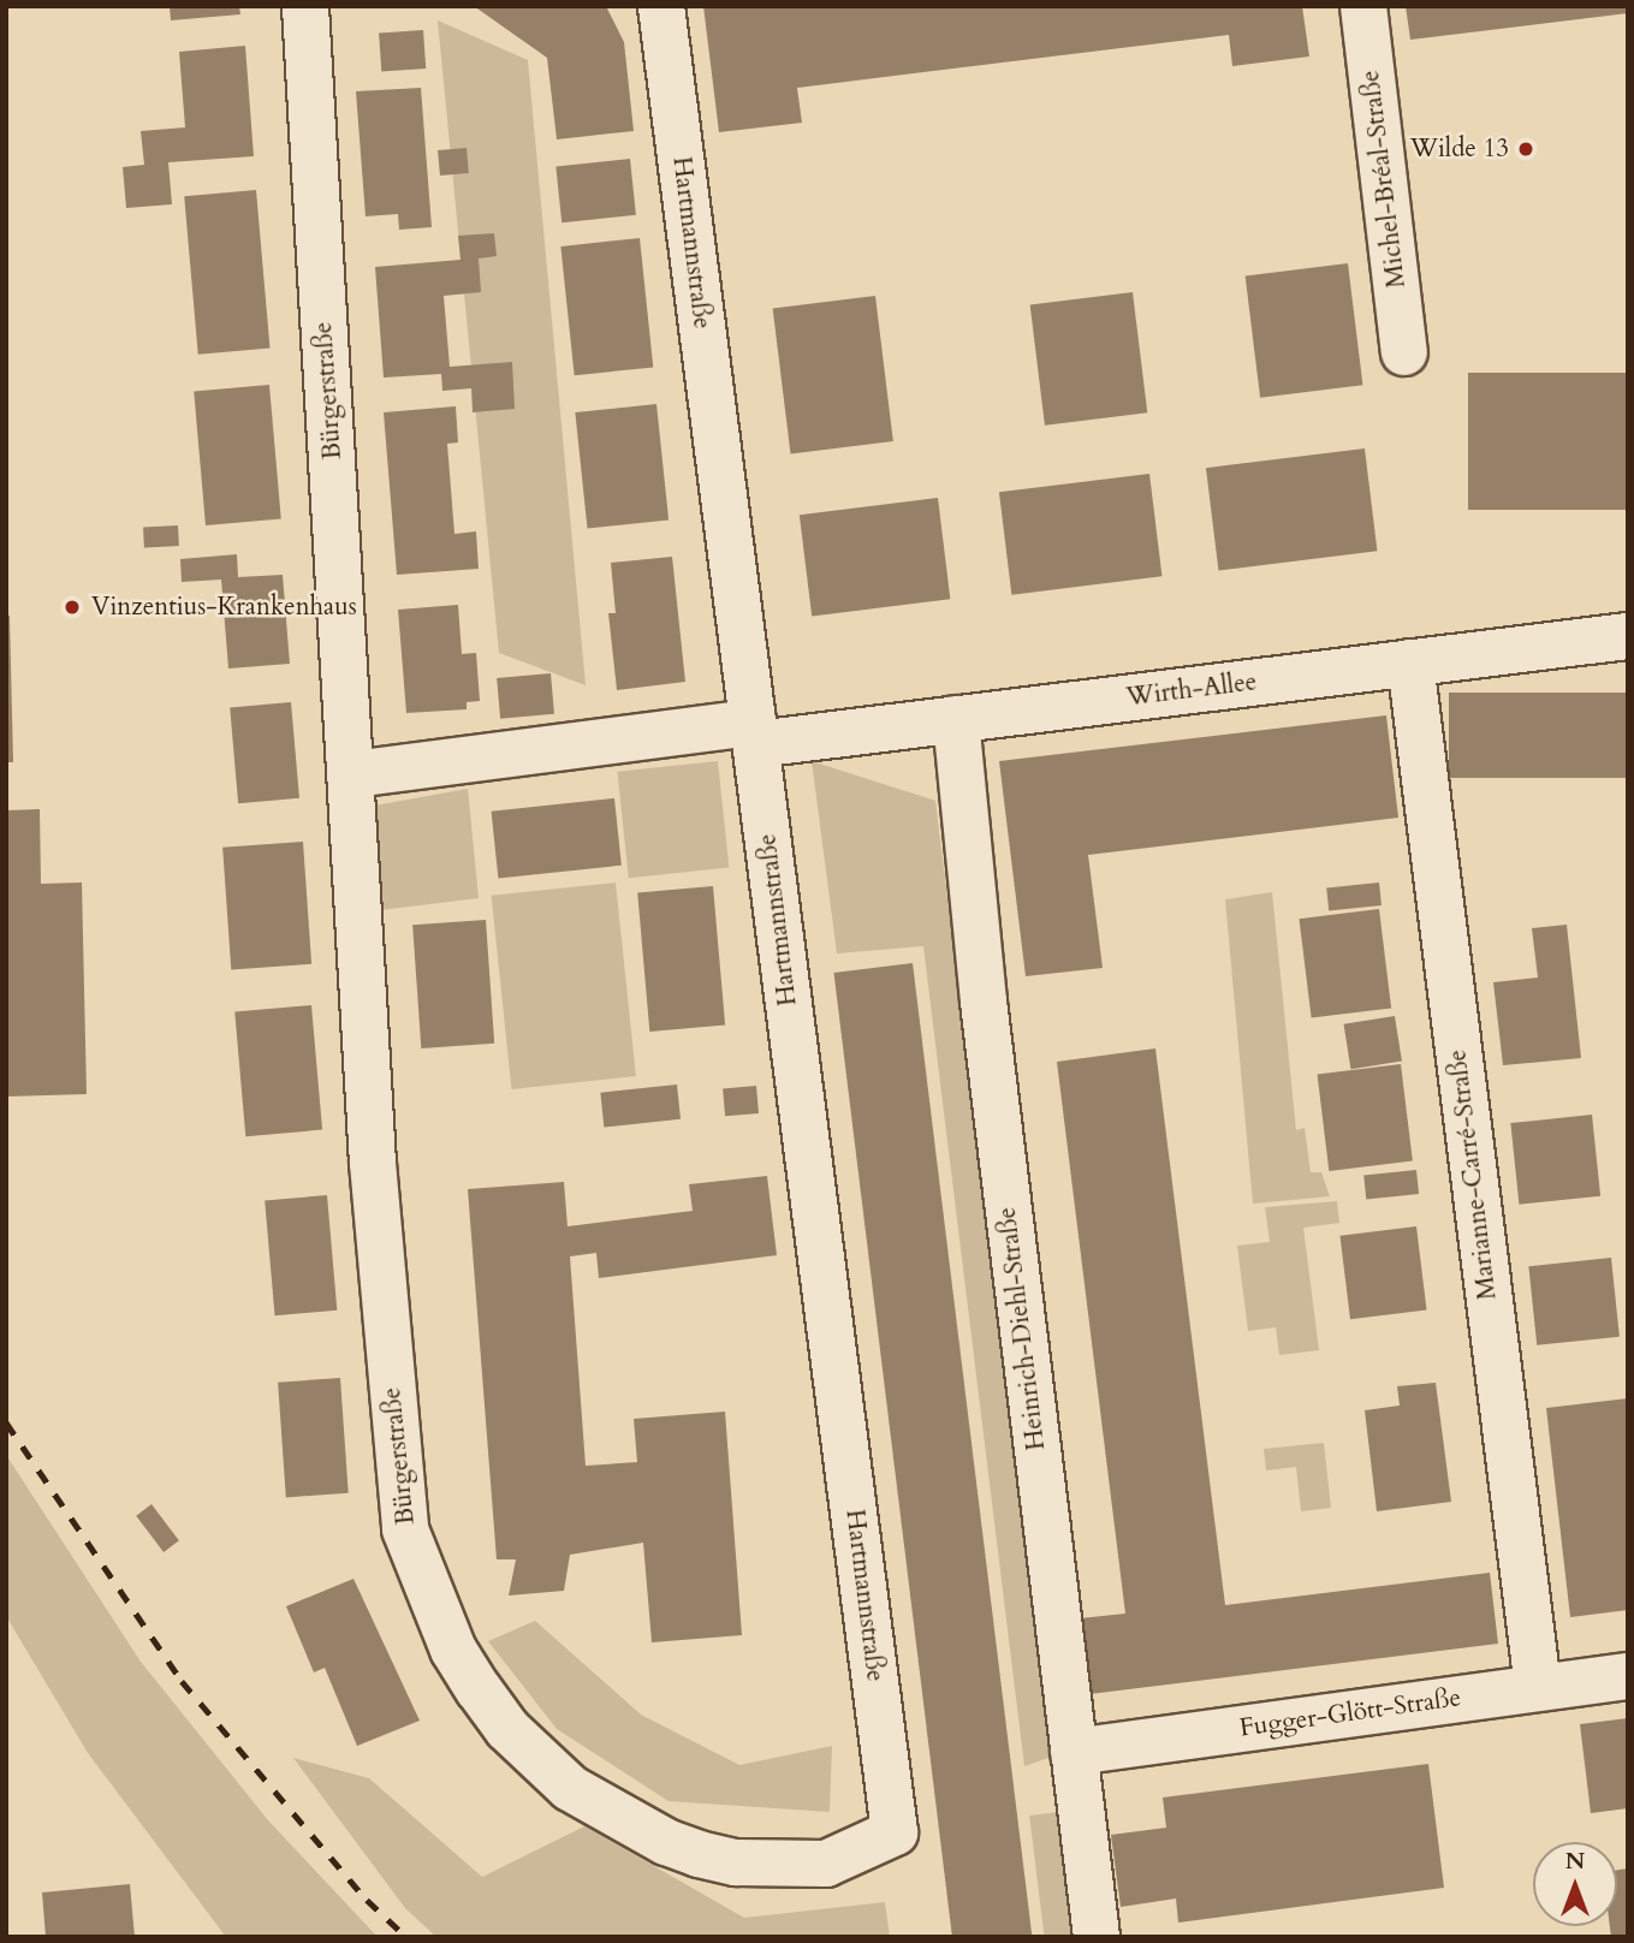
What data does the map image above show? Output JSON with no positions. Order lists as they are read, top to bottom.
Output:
{
  "streets": {
    "street": [
      "Michel-Bréal-Straße",
      "Hartmannstraße",
      "Bürgerstraße",
      "Wirth-Allee",
      "Marianne-Carré-Straße",
      "Heinrich-Diehl-Straße",
      "Fugger-Glött-Straße"
    ]
  },
  "crossings": [
    ["Hartmannstraße", "Bürgerstraße"],
    ["Hartmannstraße", "Wirth-Allee"],
    ["Wirth-Allee", "Marianne-Carré-Straße"],
    ["Wirth-Allee", "Heinrich-Diehl-Straße"],
    ["Marianne-Carré-Straße", "Fugger-Glött-Straße"],
    ["Heinrich-Diehl-Straße", "Fugger-Glött-Straße"]
  ],
  "places": ["Wilde 13", "Vinzentius-Krankenhaus"],
  "north": "top"
}
